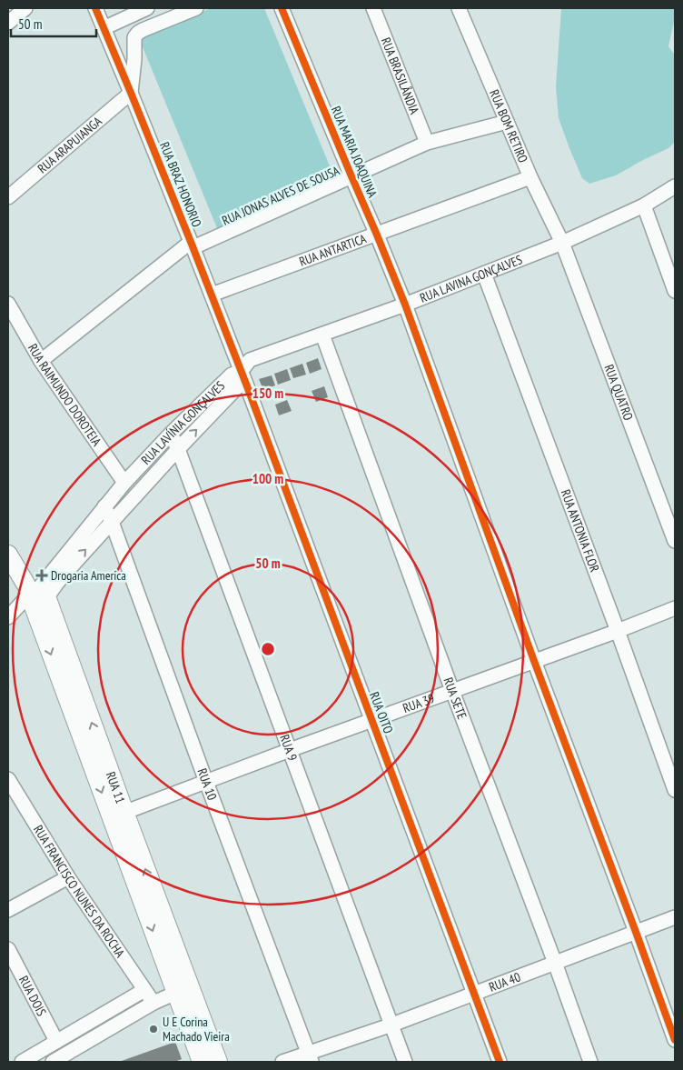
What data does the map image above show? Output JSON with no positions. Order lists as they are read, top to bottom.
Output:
{
  "streets": {
    "main road": ["RUA 11"],
    "street": [
      "RUA BRASILÂNDIA",
      "RUA BOM RETIRO",
      "RUA ARAPUIANGA",
      "RUA MARIA JOAQUINA",
      "RUA BRAZ HONORIO",
      "RUA JONAS ALVES DE SOUSA",
      "RUA ANTARTICA",
      "RUA LAVINA GONÇALVES",
      "RUA QUATRO",
      "RUA RAIMUNDO DOROTEIA",
      "RUA LAVÍNIA GONÇALVES",
      "RUA ANTONIA FLOR",
      "RUA SETE",
      "RUA 39",
      "RUA OITO",
      "RUA 9",
      "RUA 10",
      "RUA FRANCISCO NUNES DA ROCHA",
      "RUA 40",
      "RUA DOIS"
    ]
  },
  "crossings": [
    ["RUA BRASILÂNDIA", "RUA JONAS ALVES DE SOUSA"],
    ["RUA BOM RETIRO", "RUA JONAS ALVES DE SOUSA"],
    ["RUA BOM RETIRO", "RUA ANTARTICA"],
    ["RUA BOM RETIRO", "RUA LAVINA GONÇALVES"],
    ["RUA BOM RETIRO", "RUA QUATRO"],
    ["RUA ARAPUIANGA", "RUA BRAZ HONORIO"],
    ["RUA MARIA JOAQUINA", "RUA JONAS ALVES DE SOUSA"],
    ["RUA MARIA JOAQUINA", "RUA ANTARTICA"],
    ["RUA MARIA JOAQUINA", "RUA LAVINA GONÇALVES"],
    ["RUA MARIA JOAQUINA", "RUA 39"],
    ["RUA MARIA JOAQUINA", "RUA 40"],
    ["RUA BRAZ HONORIO", "RUA JONAS ALVES DE SOUSA"],
    ["RUA BRAZ HONORIO", "RUA ANTARTICA"],
    ["RUA BRAZ HONORIO", "RUA LAVINA GONÇALVES"],
    ["RUA BRAZ HONORIO", "RUA LAVÍNIA GONÇALVES"],
    ["RUA BRAZ HONORIO", "RUA OITO"],
    ["RUA JONAS ALVES DE SOUSA", "RUA RAIMUNDO DOROTEIA"],
    ["RUA LAVINA GONÇALVES", "RUA QUATRO"],
    ["RUA LAVINA GONÇALVES", "RUA LAVÍNIA GONÇALVES"],
    ["RUA LAVINA GONÇALVES", "RUA ANTONIA FLOR"],
    ["RUA LAVINA GONÇALVES", "RUA SETE"],
    ["RUA LAVINA GONÇALVES", "RUA OITO"],
    ["RUA RAIMUNDO DOROTEIA", "RUA LAVÍNIA GONÇALVES"],
    ["RUA LAVÍNIA GONÇALVES", "RUA OITO"],
    ["RUA LAVÍNIA GONÇALVES", "RUA 9"],
    ["RUA LAVÍNIA GONÇALVES", "RUA 10"],
    ["RUA LAVÍNIA GONÇALVES", "RUA 11"],
    ["RUA ANTONIA FLOR", "RUA 39"],
    ["RUA SETE", "RUA 39"],
    ["RUA SETE", "RUA 40"],
    ["RUA 39", "RUA OITO"],
    ["RUA 39", "RUA 9"],
    ["RUA 39", "RUA 10"],
    ["RUA 39", "RUA 11"],
    ["RUA OITO", "RUA 40"],
    ["RUA 9", "RUA 40"],
    ["RUA 10", "RUA 40"]
  ],
  "places": {
    "health": ["Drogaria America"],
    "other": ["U E Corina Machado Vieira"]
  },
  "scale_bar": "50 m",
  "rings": ["150 m", "100 m", "50 m"]
}
